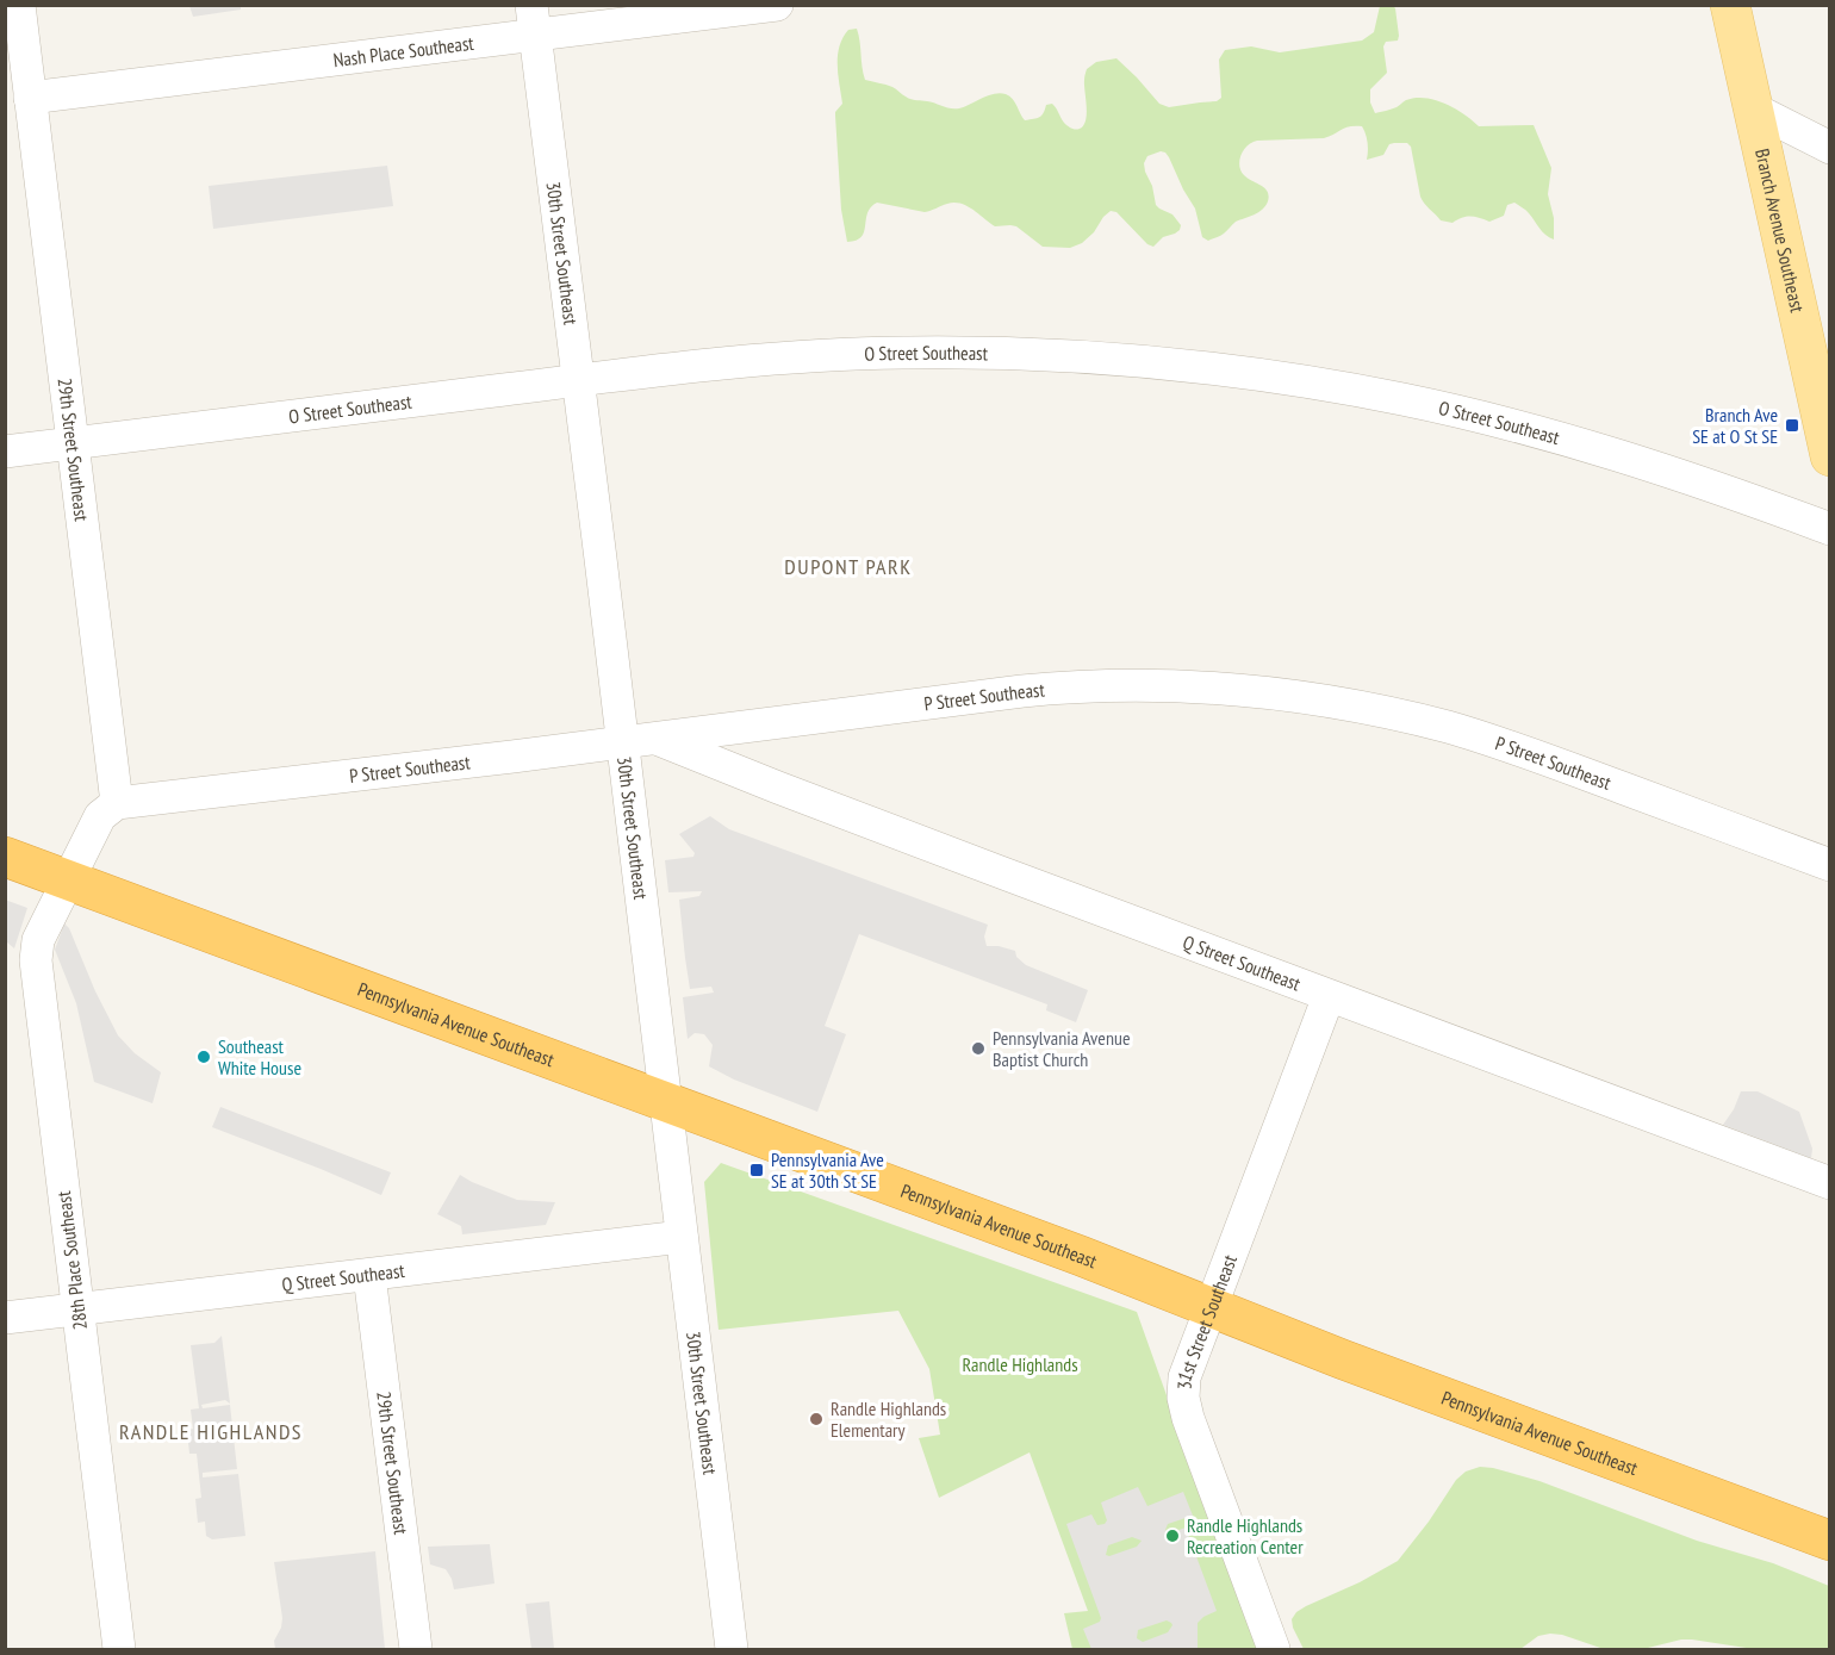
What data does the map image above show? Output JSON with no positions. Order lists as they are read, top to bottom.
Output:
{
  "streets": {
    "highway": ["Pennsylvania Avenue Southeast"],
    "main road": ["Branch Avenue Southeast"],
    "street": [
      "Nash Place Southeast",
      "30th Street Southeast",
      "O Street Southeast",
      "29th Street Southeast",
      "P Street Southeast",
      "Q Street Southeast",
      "28th Place Southeast",
      "31st Street Southeast"
    ]
  },
  "crossings": [
    ["Nash Place Southeast", "30th Street Southeast"],
    ["Nash Place Southeast", "29th Street Southeast"],
    ["30th Street Southeast", "O Street Southeast"],
    ["30th Street Southeast", "P Street Southeast"],
    ["30th Street Southeast", "Q Street Southeast"],
    ["30th Street Southeast", "Pennsylvania Avenue Southeast"],
    ["O Street Southeast", "29th Street Southeast"],
    ["29th Street Southeast", "P Street Southeast"],
    ["29th Street Southeast", "Q Street Southeast"],
    ["P Street Southeast", "Q Street Southeast"],
    ["Q Street Southeast", "28th Place Southeast"],
    ["Q Street Southeast", "31st Street Southeast"],
    ["Pennsylvania Avenue Southeast", "28th Place Southeast"],
    ["Pennsylvania Avenue Southeast", "31st Street Southeast"]
  ],
  "districts": ["DUPONT PARK", "RANDLE HIGHLANDS"],
  "parks": ["Randle Highlands"],
  "places": {
    "transit": ["Branch Ave SE at O St SE", "Pennsylvania Ave SE at 30th St SE"],
    "other": [
      "Pennsylvania Avenue Baptist Church",
      "Southeast White House",
      "Randle Highlands Elementary",
      "Randle Highlands Recreation Center"
    ]
  }
}
